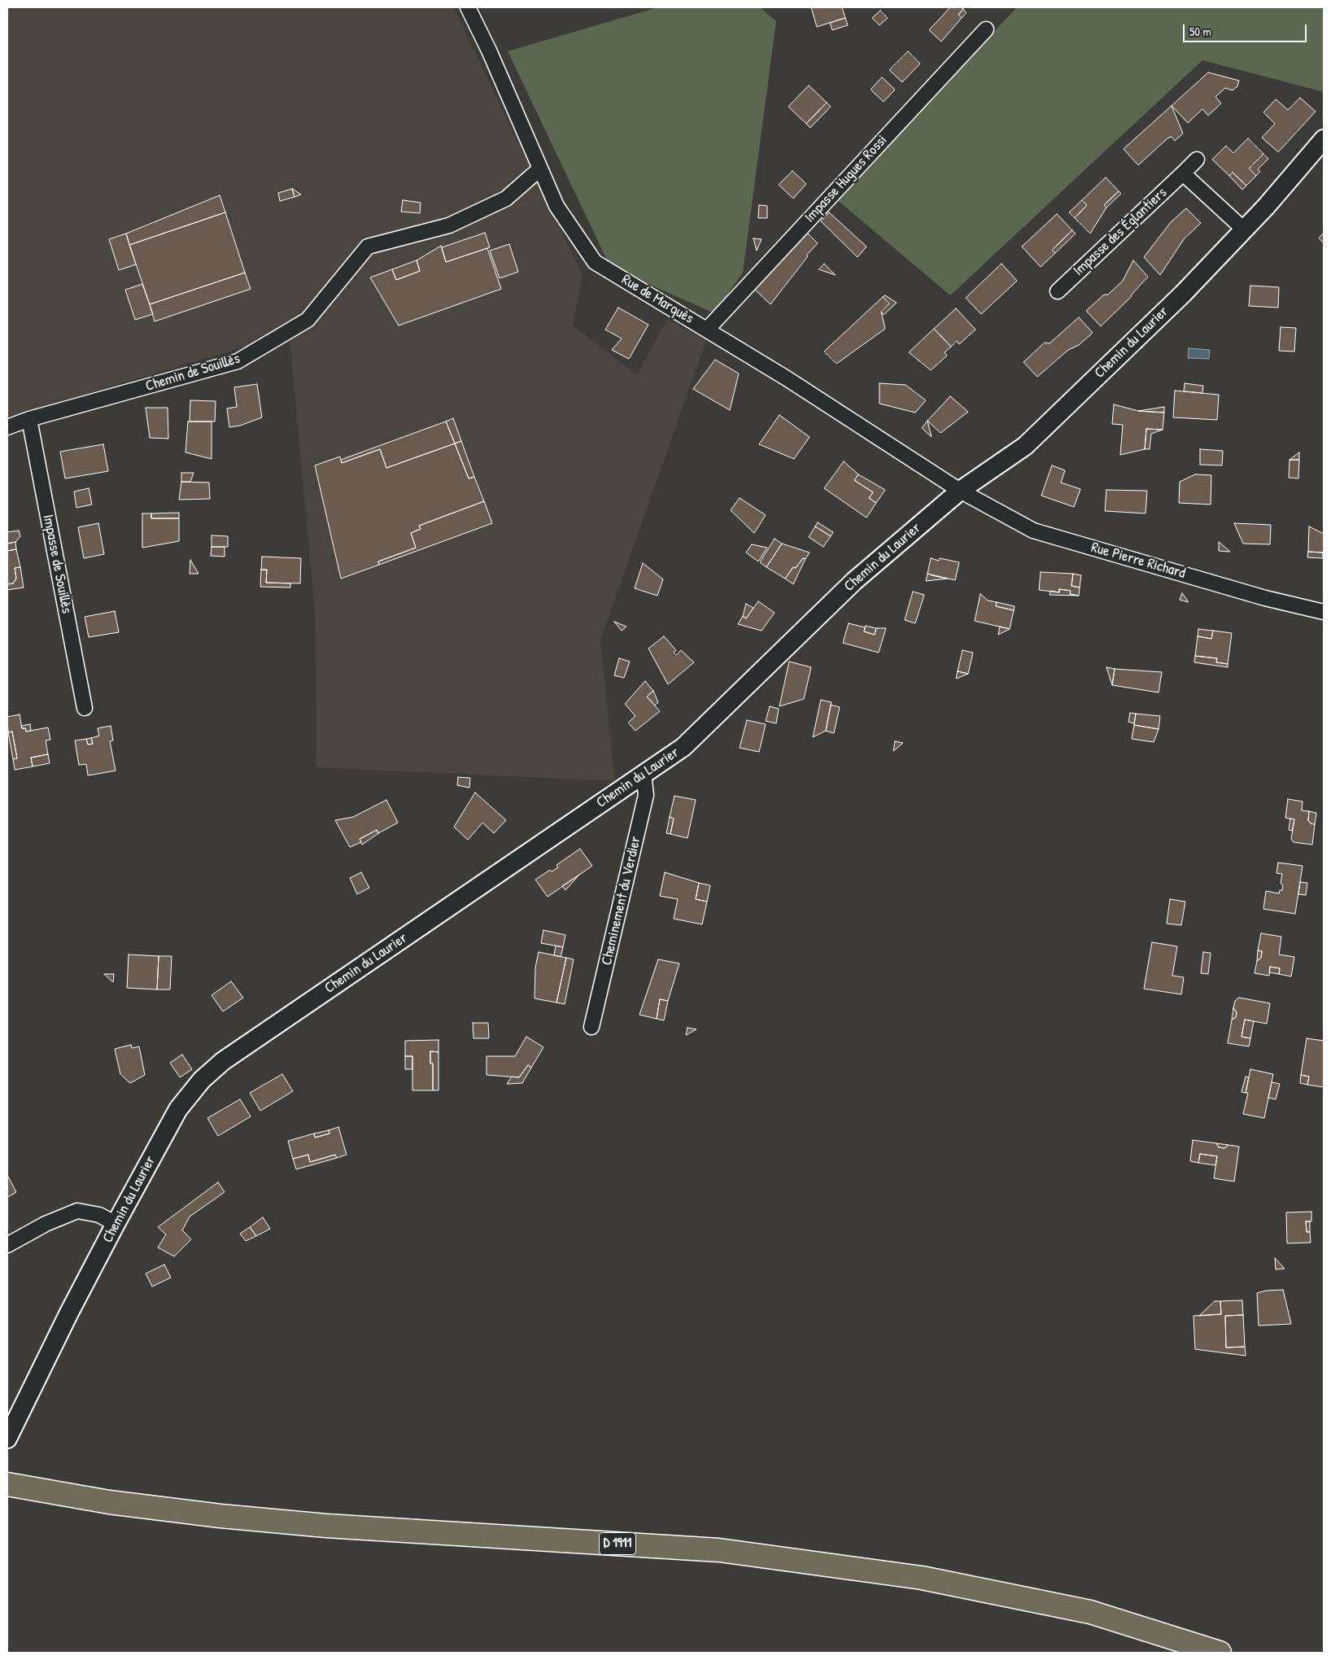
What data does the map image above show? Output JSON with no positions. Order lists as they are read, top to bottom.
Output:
{
  "streets": {
    "main road": ["D 1911"],
    "street": [
      "Impasse Hugues Rossi",
      "Impasse des Églantiers",
      "Rue de Marquès",
      "Chemin du Laurier",
      "Chemin de Souillès",
      "Rue Pierre Richard",
      "Impasse de Souillès",
      "Cheminement du Verdier"
    ]
  },
  "crossings": [
    ["Impasse Hugues Rossi", "Rue de Marquès"],
    ["Rue de Marquès", "Chemin du Laurier"],
    ["Rue de Marquès", "Chemin de Souillès"],
    ["Rue de Marquès", "Rue Pierre Richard"],
    ["Chemin du Laurier", "Rue Pierre Richard"],
    ["Chemin du Laurier", "Cheminement du Verdier"],
    ["Chemin de Souillès", "Impasse de Souillès"]
  ],
  "scale_bar": "50 m"
}
